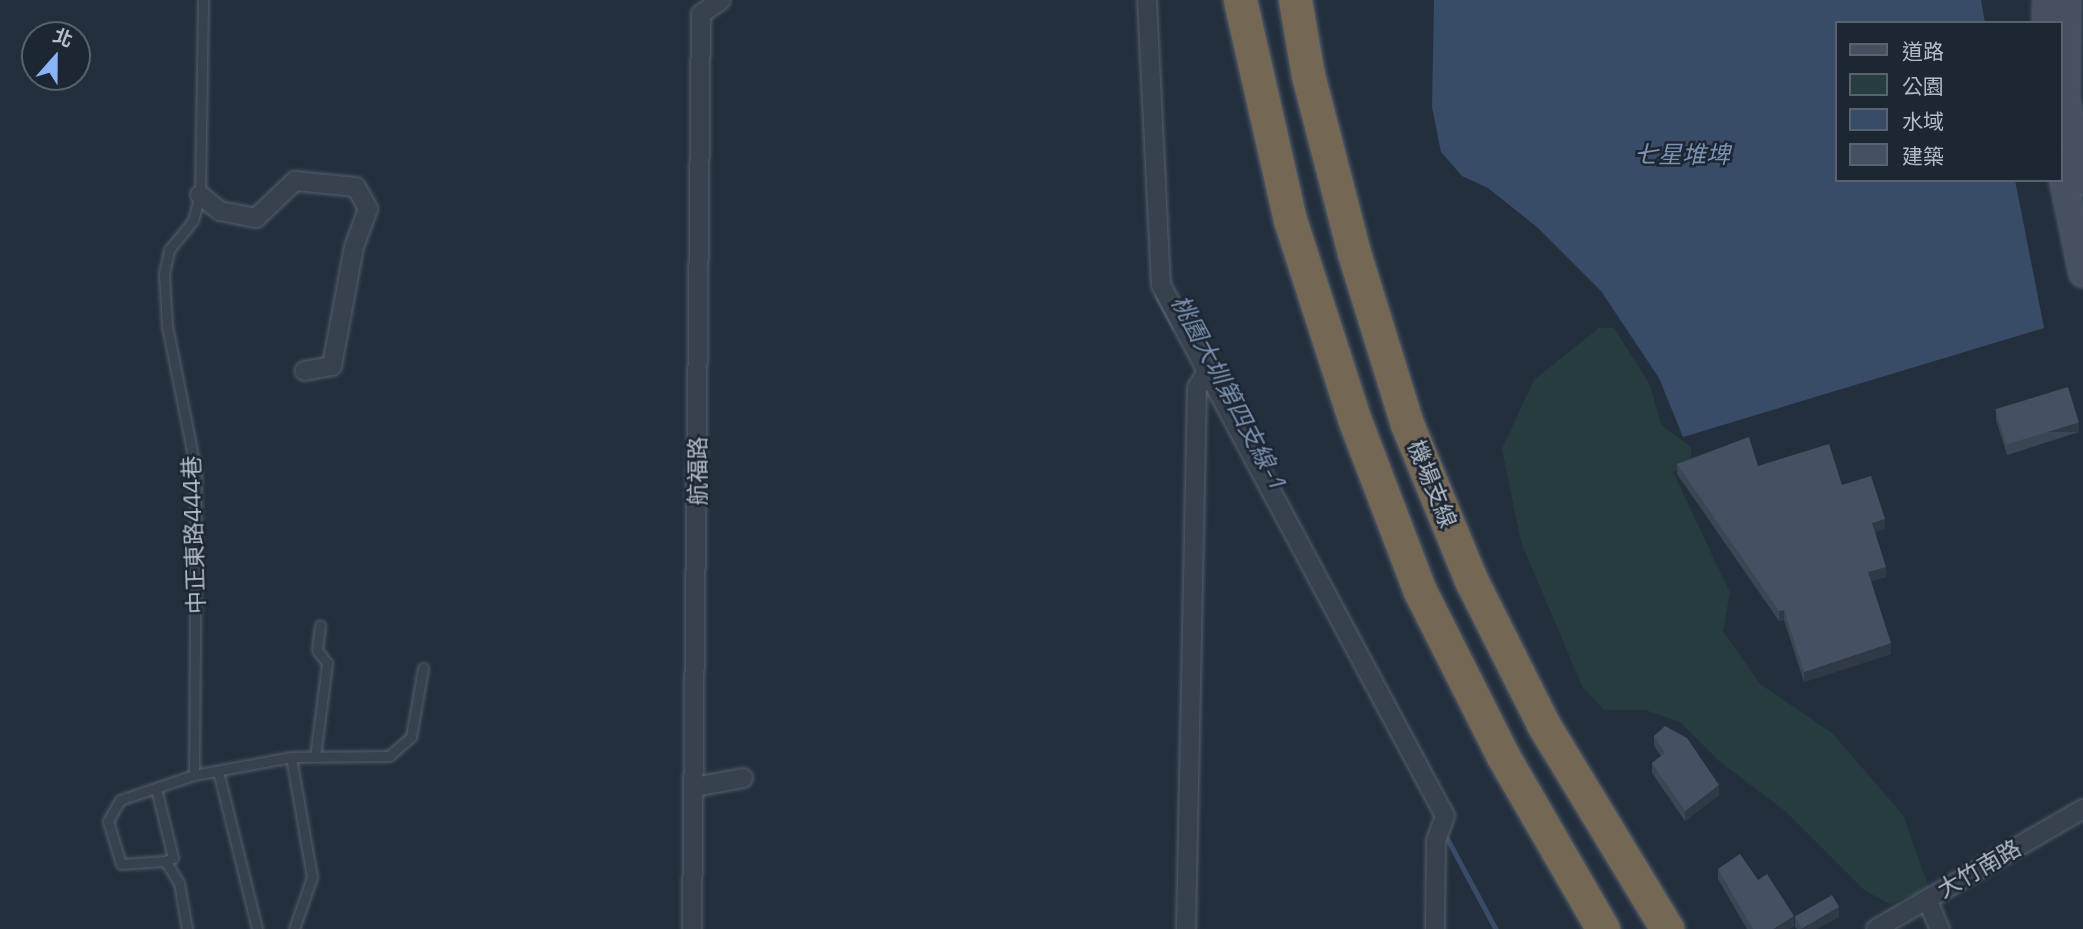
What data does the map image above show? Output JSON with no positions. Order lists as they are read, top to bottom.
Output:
{
  "streets": {
    "highway": ["機場支線"],
    "street": ["航福路", "大竹南路"],
    "lane": ["中正東路444巷"]
  },
  "water": ["七星堆埤", "桃園大圳第四支線-1"],
  "legend": [
    "道路",
    "公園",
    "水域",
    "建築"
  ],
  "north": "top"
}
